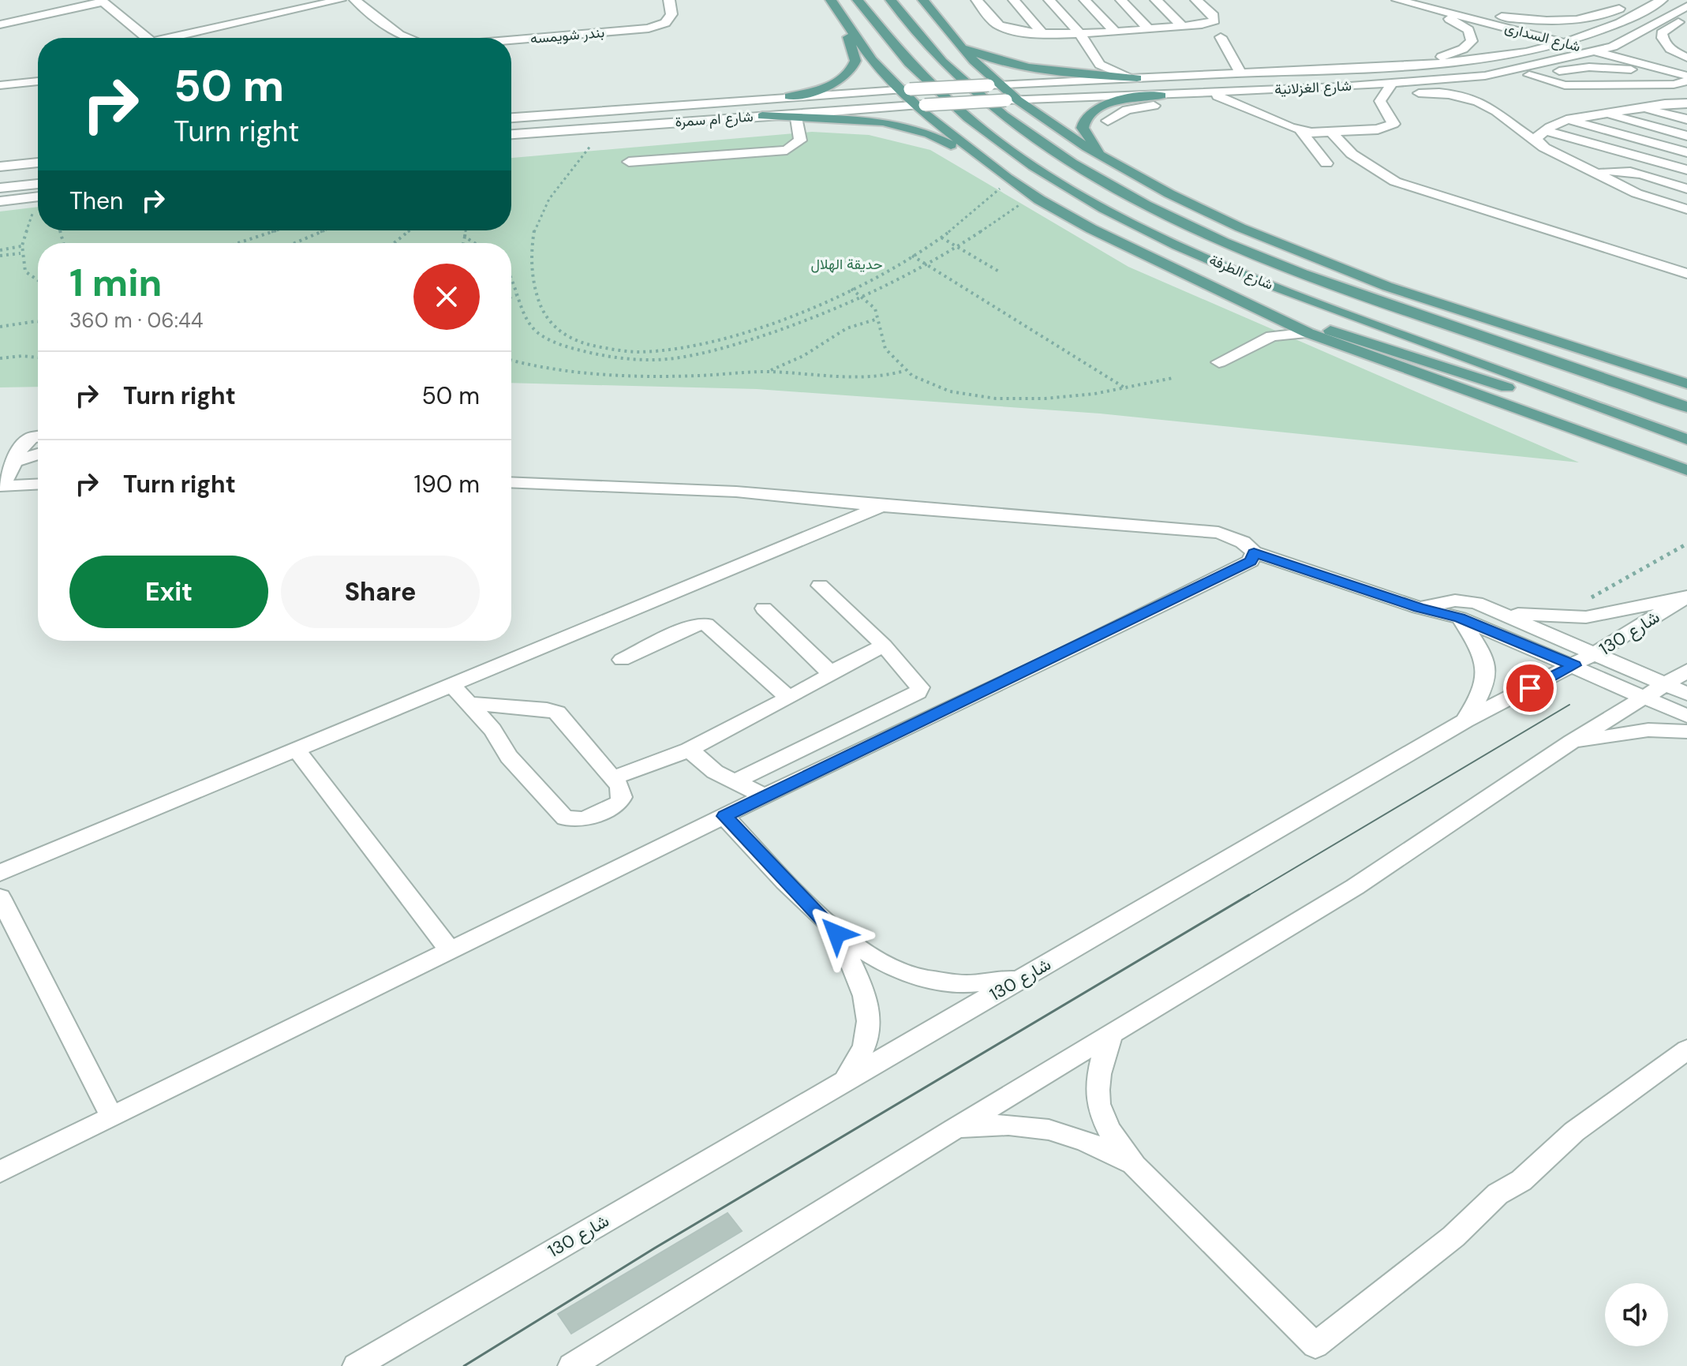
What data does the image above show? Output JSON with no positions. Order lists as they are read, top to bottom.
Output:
{
  "streets": {
    "main road": ["شارع الطرفة"],
    "street": [
      "بندر شويمسه",
      "شارع السدارى",
      "شارع الغزلانية",
      "شارع ام سمرة",
      "شارع 130"
    ]
  },
  "crossings": [
    ["شارع السدارى", "شارع الغزلانية"],
    ["شارع الغزلانية", "شارع ام سمرة"]
  ],
  "parks": ["حديقة الهلال"],
  "page": {
    "turn": ["50 m", "Turn right"],
    "then": "Then",
    "heading": ["1 min", "360 m · 06:44"],
    "list": [
      {
        "name": "Turn right",
        "value": "50 m"
      },
      {
        "name": "Turn right",
        "value": "190 m"
      }
    ],
    "buttons": ["Exit", "Share"]
  }
}
